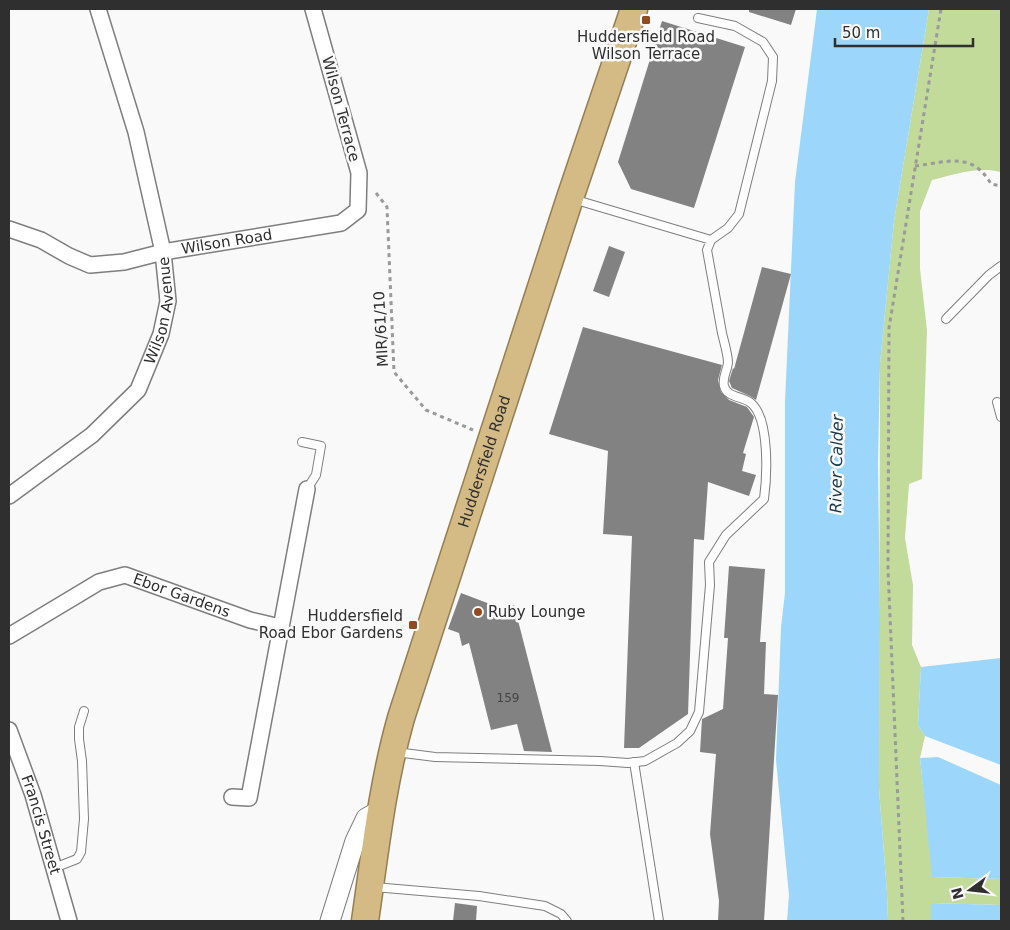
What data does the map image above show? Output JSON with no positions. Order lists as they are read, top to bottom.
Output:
{
  "streets": {
    "highway": ["Huddersfield Road"],
    "street": [
      "Wilson Terrace",
      "Wilson Road",
      "Wilson Avenue",
      "Ebor Gardens",
      "Francis Street"
    ],
    "path": ["MIR/61/10"]
  },
  "crossings": [
    ["Wilson Terrace", "Wilson Road"],
    ["Wilson Terrace", "MIR/61/10"],
    ["Wilson Road", "Wilson Avenue"],
    ["MIR/61/10", "Huddersfield Road"]
  ],
  "water": ["River Calder"],
  "places": {
    "transit": ["Huddersfield Road Wilson Terrace", "Huddersfield Road Ebor Gardens"],
    "other": ["Ruby Lounge"]
  },
  "house_numbers": ["159"],
  "scale_bar": "50 m",
  "north": "left"
}
